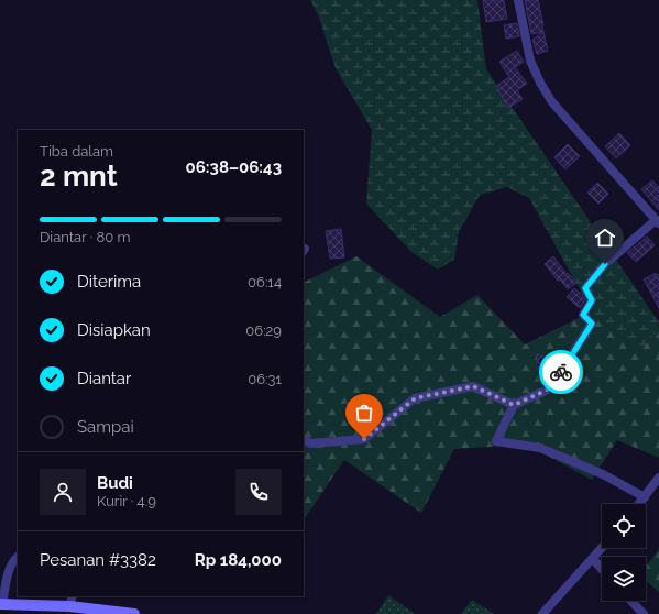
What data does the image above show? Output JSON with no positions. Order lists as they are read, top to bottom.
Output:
{
  "page": {
    "heading": ["2 mnt", "Tiba dalam", "06:38–06:43"],
    "panel": [
      "Budi",
      "Kurir · 4.9",
      "Pesanan #3382",
      "Rp 184,000"
    ],
    "bar": "Diantar · 80 m",
    "list": [
      ["Diterima", "06:14"],
      ["Disiapkan", "06:29"],
      ["Diantar", "06:31"],
      "Sampai"
    ]
  }
}
